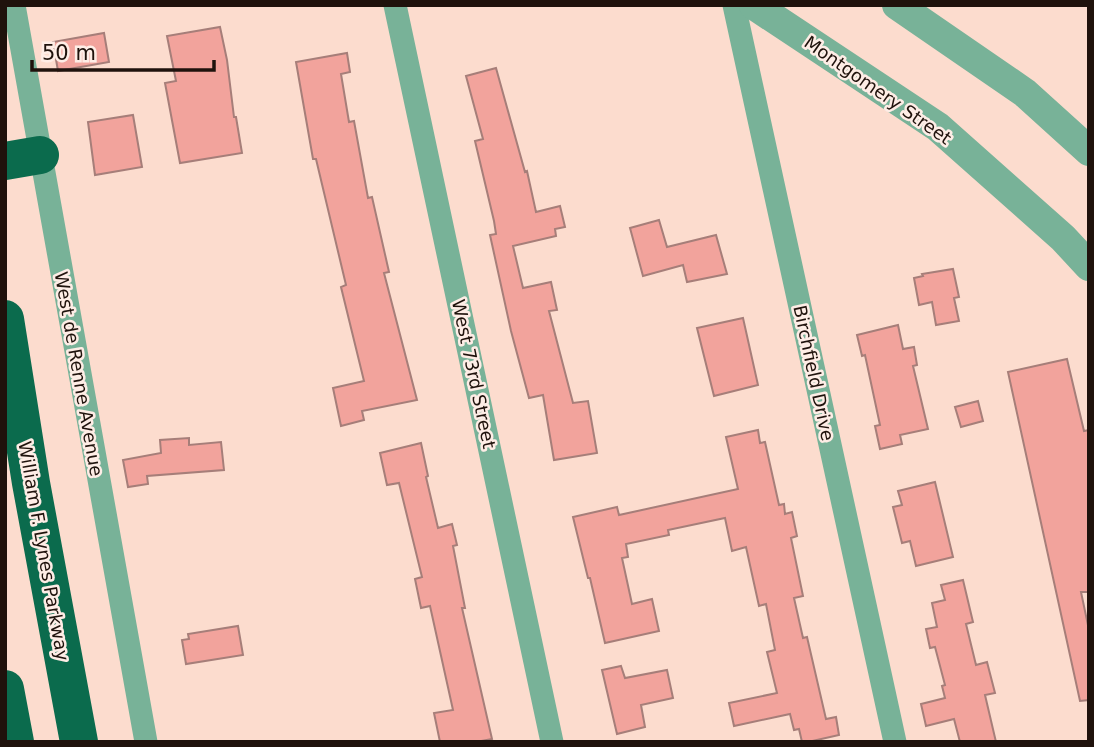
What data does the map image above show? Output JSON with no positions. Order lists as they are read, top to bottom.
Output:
{
  "streets": {
    "highway": ["William F. Lynes Parkway"],
    "street": [
      "Montgomery Street",
      "Birchfield Drive",
      "West de Renne Avenue",
      "West 73rd Street"
    ]
  },
  "scale_bar": "50 m"
}
